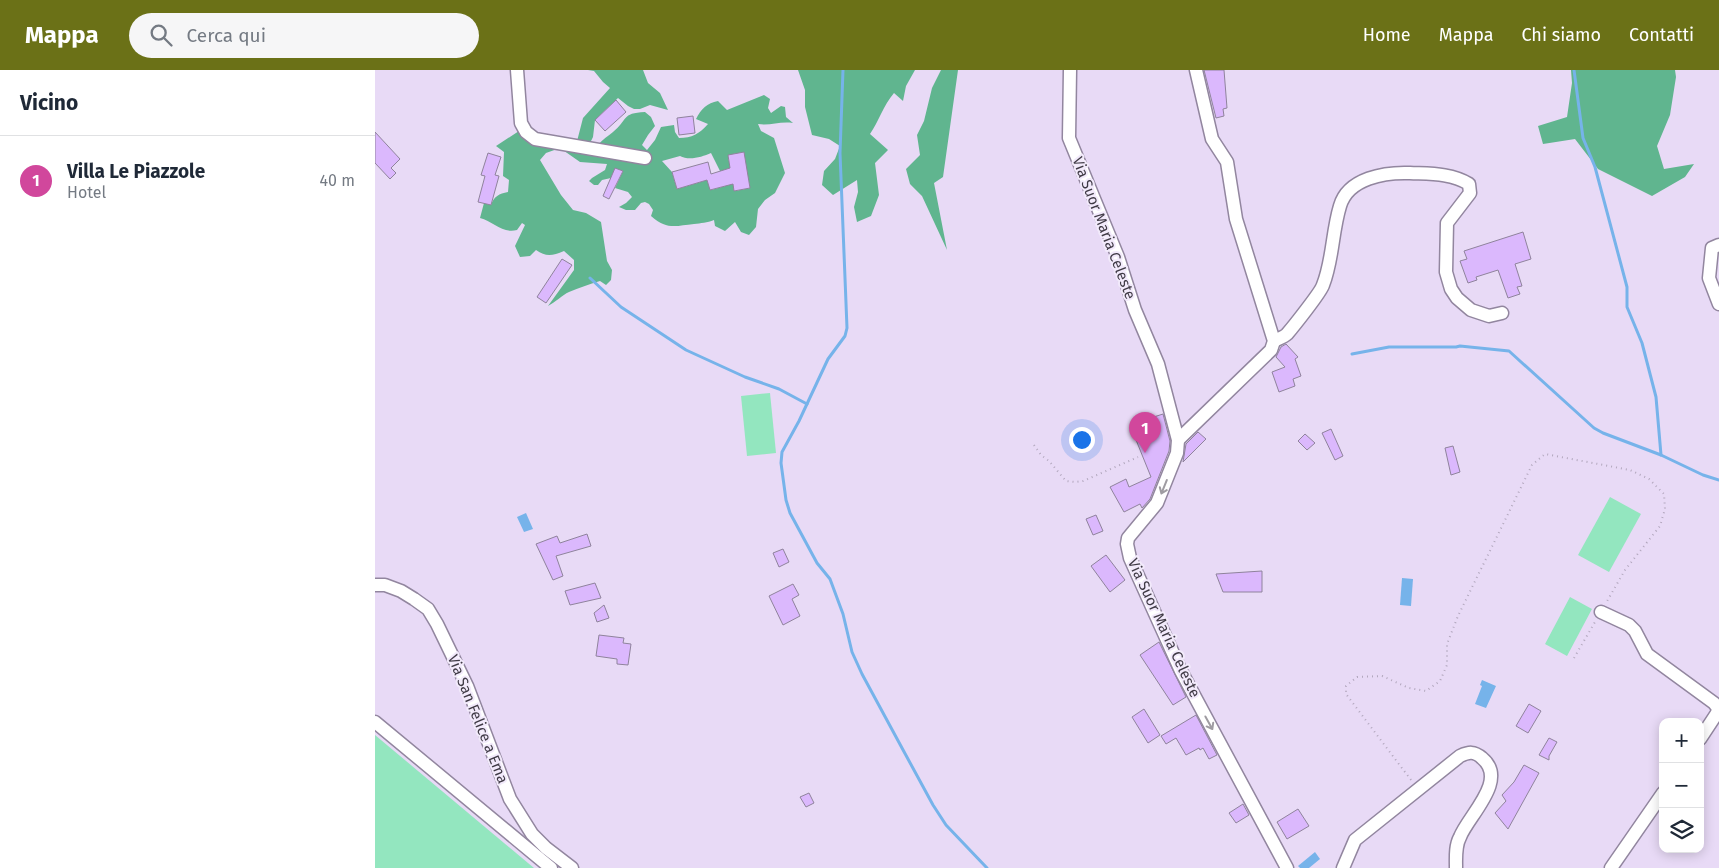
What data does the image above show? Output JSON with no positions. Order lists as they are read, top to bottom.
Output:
{
  "streets": {
    "street": ["Via Suor Maria Celeste", "Via San Felice a Ema"]
  },
  "one_way": ["Via Suor Maria Celeste"],
  "page": {
    "header": "Mappa",
    "search": "Cerca qui",
    "nav": [
      "Home",
      "Mappa",
      "Chi siamo",
      "Contatti"
    ],
    "heading": "Vicino",
    "list": [
      {
        "mark": "1",
        "name": "Villa Le Piazzole",
        "note": "Hotel",
        "value": "40 m"
      }
    ],
    "pins": "1",
    "map_buttons": ["+", "−"]
  }
}
